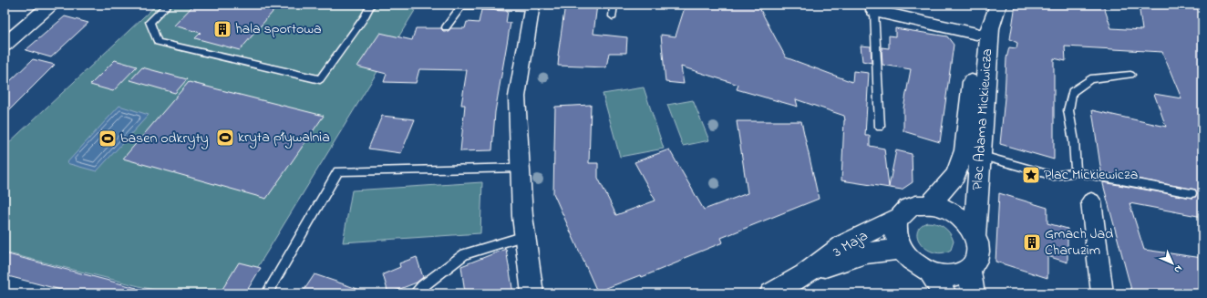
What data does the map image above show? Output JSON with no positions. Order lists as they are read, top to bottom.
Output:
{
  "streets": {
    "main road": ["Plac Adama Mickiewicza", "3 Maja"]
  },
  "crossings": [
    ["Plac Adama Mickiewicza", "3 Maja"]
  ],
  "places": {
    "building": ["hala sportowa", "Gmach Jad Charuzim"],
    "sports": ["kryta pływalnia", "basen odkryty"],
    "place": ["Plac Mickiewicza"]
  },
  "north": "bottom right"
}
